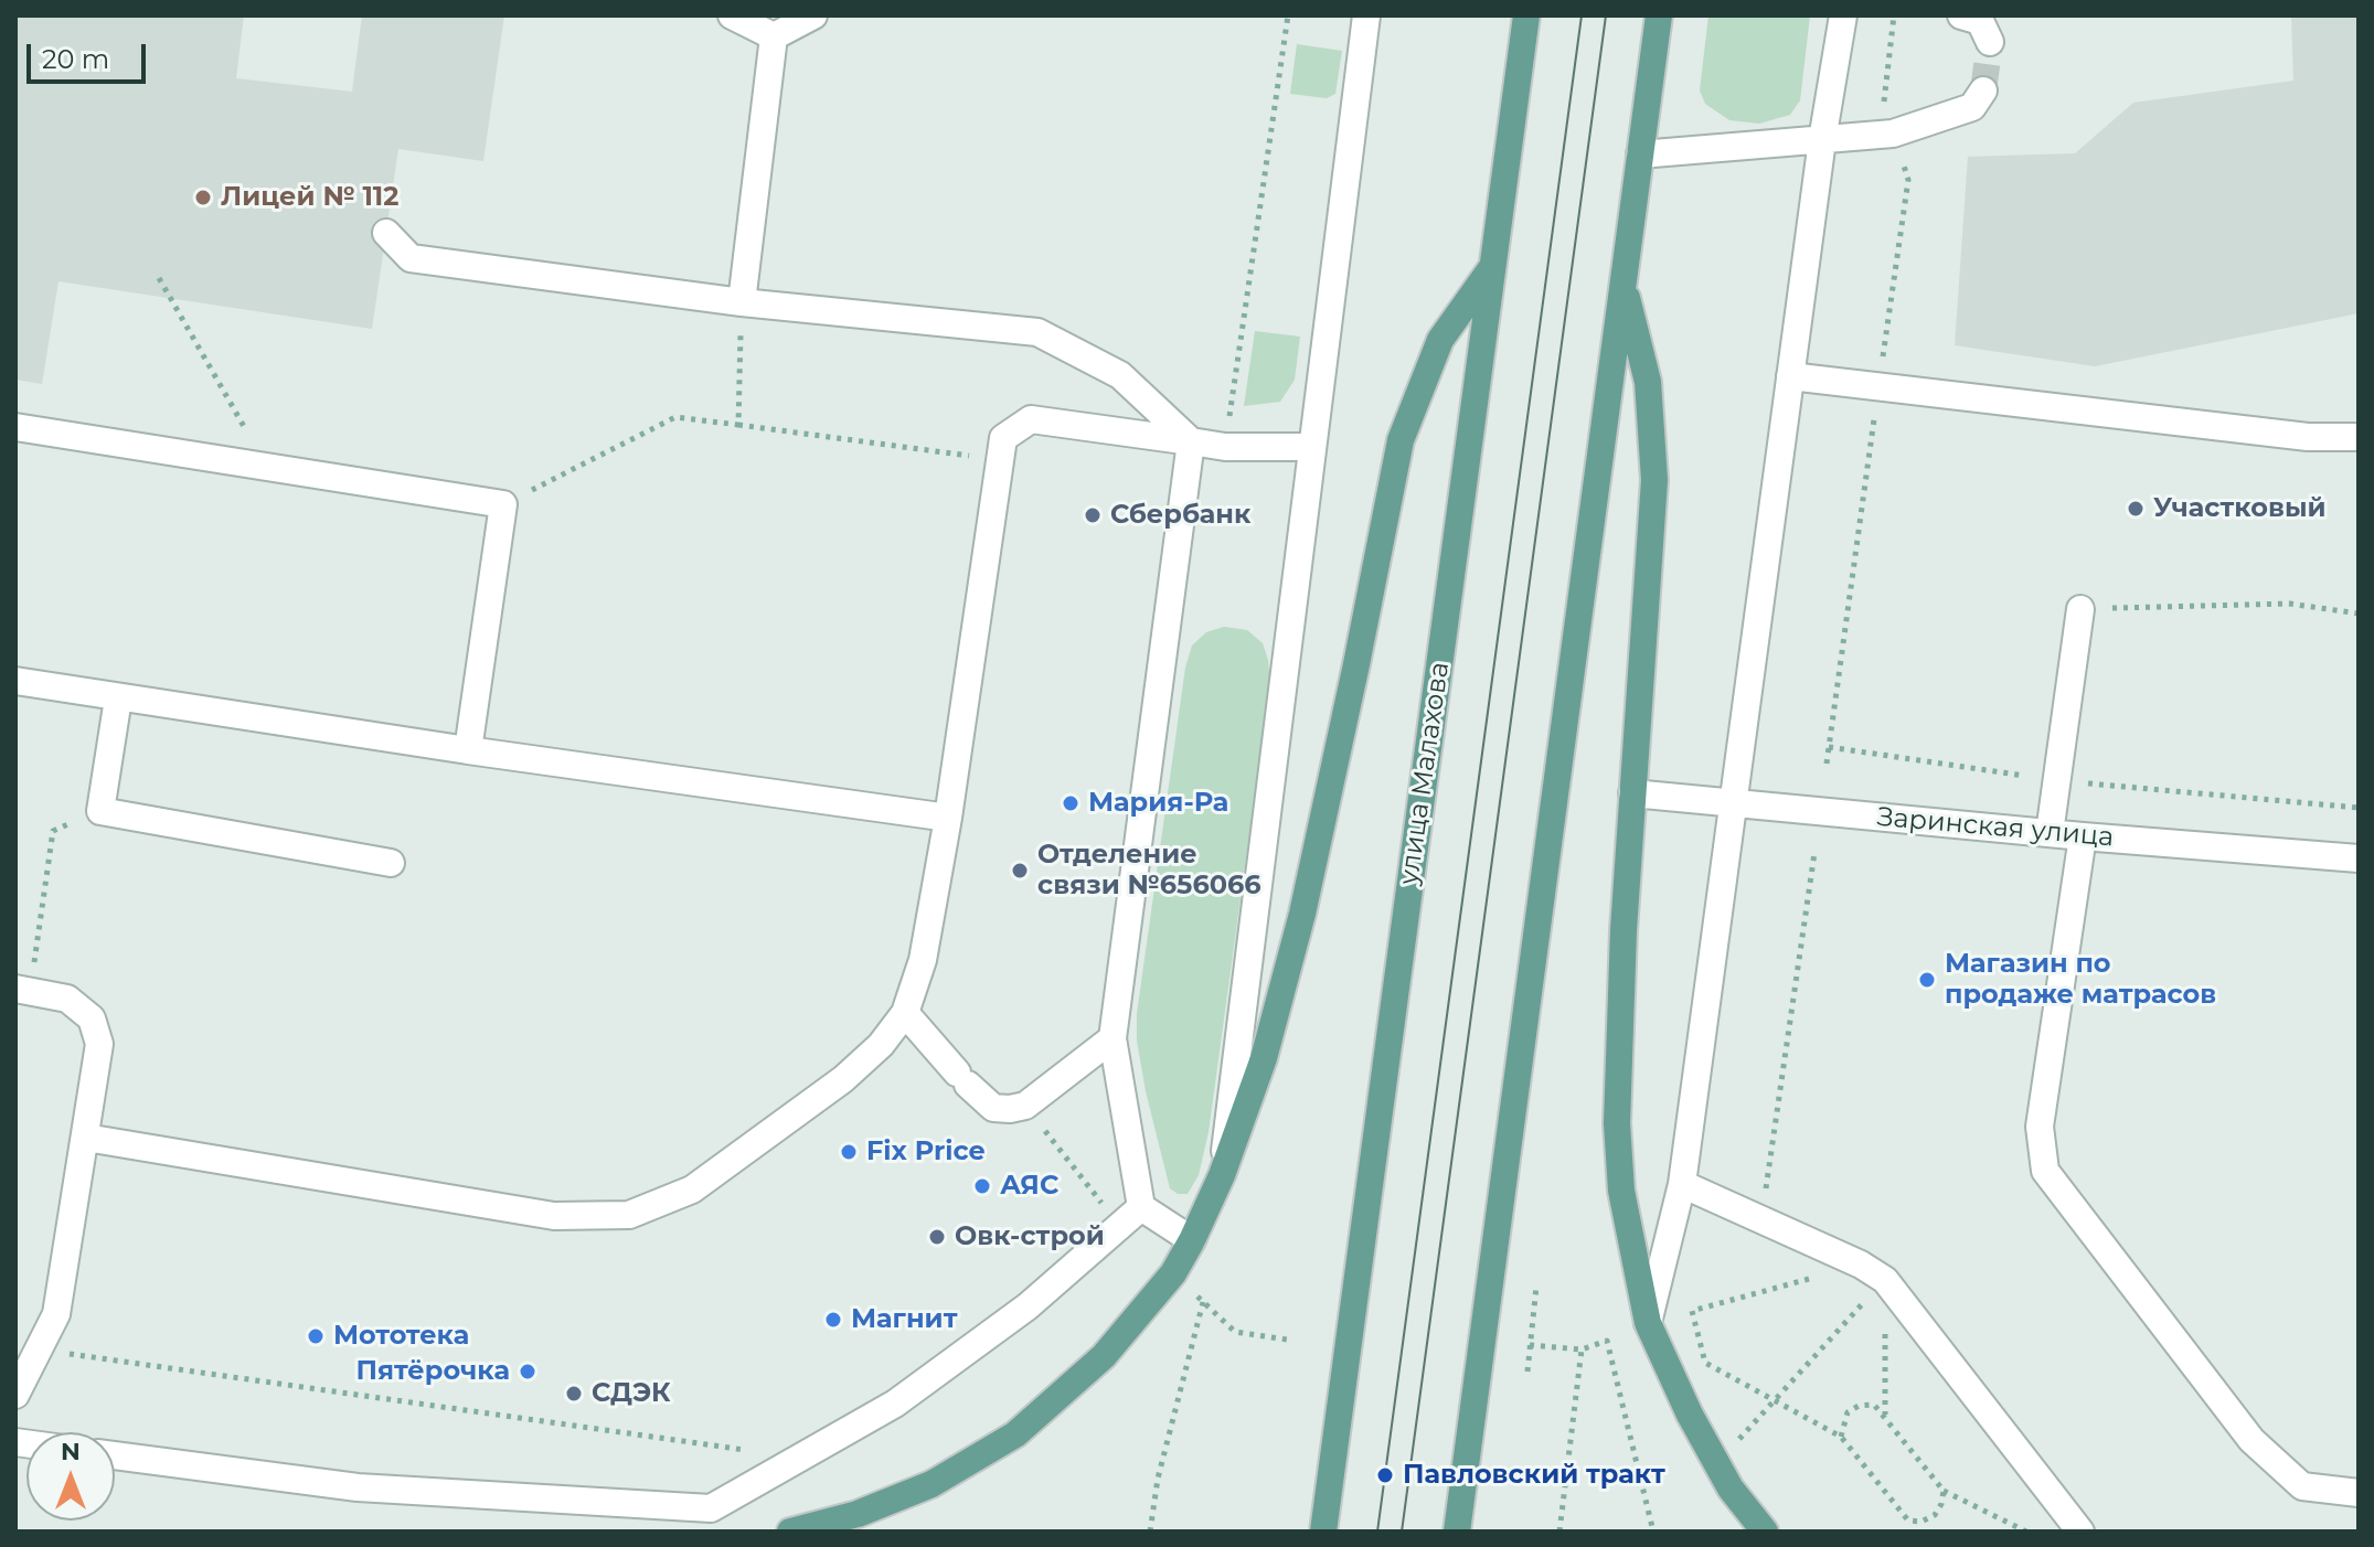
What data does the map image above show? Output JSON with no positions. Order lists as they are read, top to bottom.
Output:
{
  "streets": {
    "main road": ["улица Малахова"],
    "street": ["Заринская улица"]
  },
  "places": [
    "Лицей № 112",
    "Участковый",
    "Сбербанк",
    "Мария-Ра",
    "Отделение связи №656066",
    "Магазин по продаже матрасов",
    "Fix Price",
    "АЯС",
    "Овк-строй",
    "Магнит",
    "Мототека",
    "Пятёрочка",
    "СДЭК",
    "Павловский тракт"
  ],
  "scale_bar": "20 m",
  "north": "top"
}
